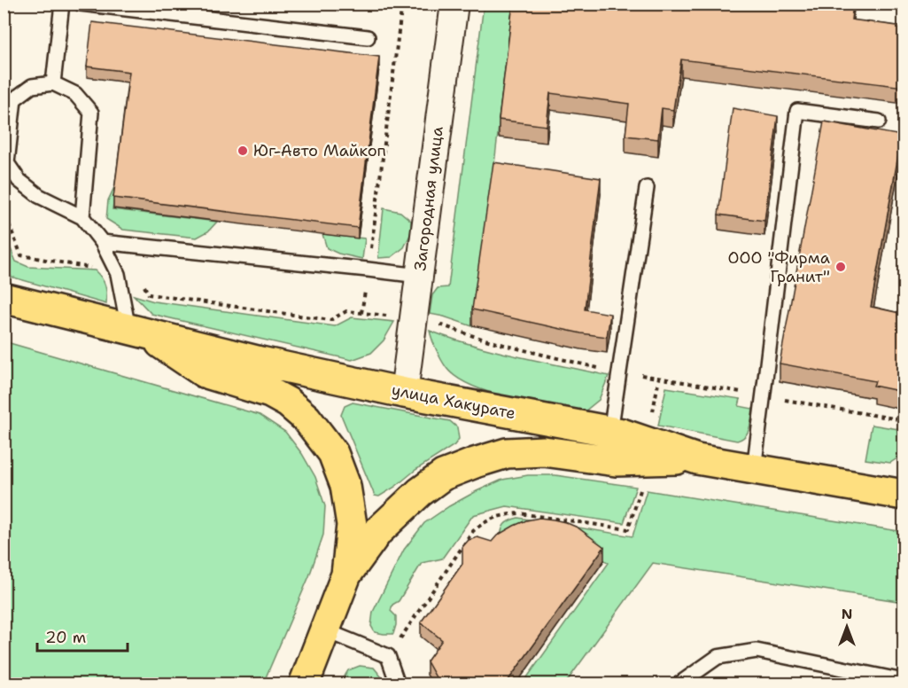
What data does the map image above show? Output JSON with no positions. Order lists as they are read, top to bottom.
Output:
{
  "streets": {
    "main road": ["улица Хакурате"],
    "street": ["Загородная улица"]
  },
  "crossings": [
    ["Загородная улица", "улица Хакурате"]
  ],
  "places": ["Юг-Авто Майкоп", "ООО \"Фирма Гранит\""],
  "scale_bar": "20 m",
  "north": "top"
}
